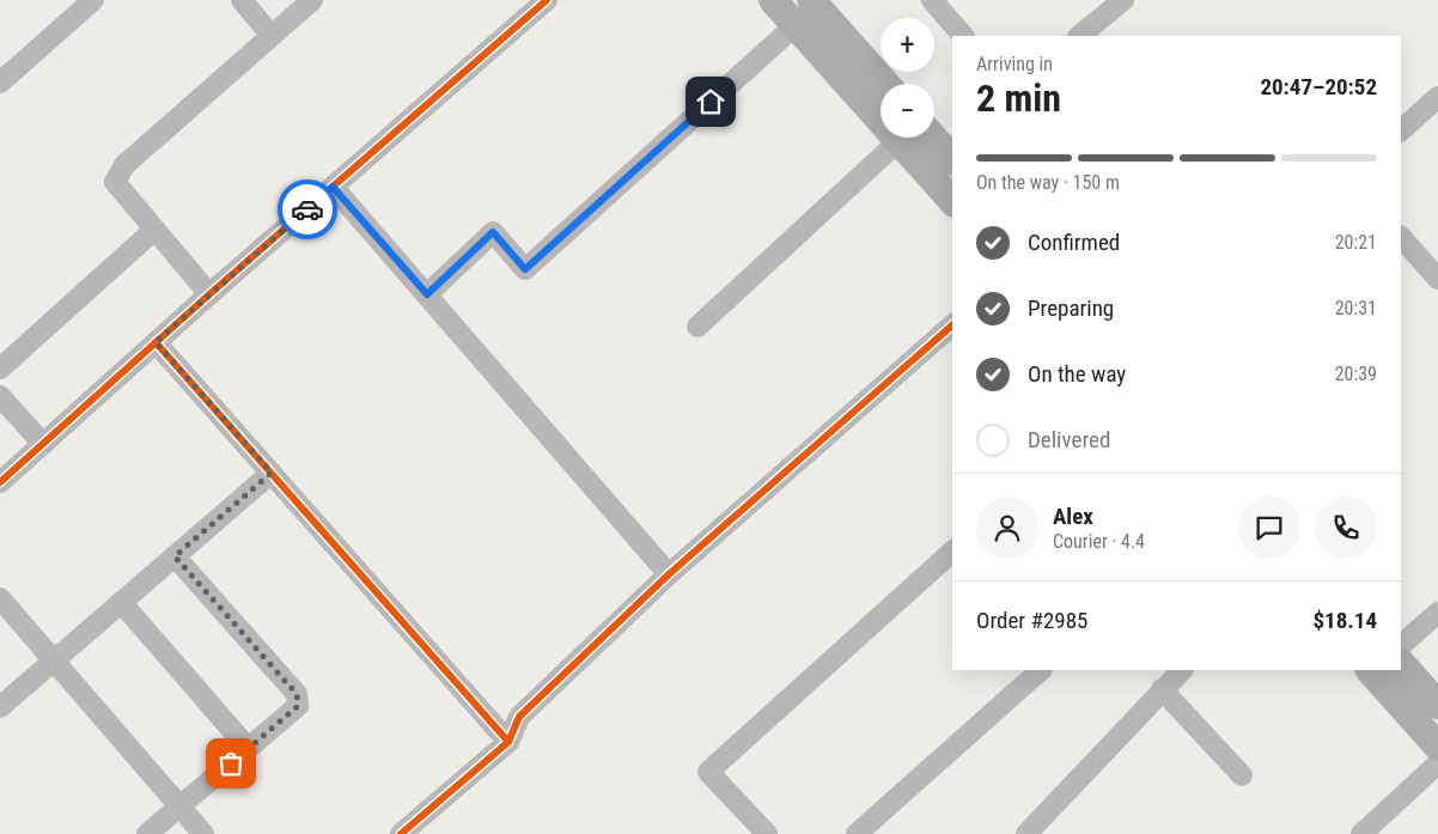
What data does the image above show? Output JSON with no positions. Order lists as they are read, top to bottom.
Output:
{
  "page": {
    "map_buttons": ["+", "−"],
    "heading": ["2 min", "Arriving in", "20:47–20:52"],
    "panel": [
      "Alex",
      "Courier · 4.4",
      "Order #2985",
      "$18.14"
    ],
    "bar": "On the way · 150 m",
    "list": [
      ["Confirmed", "20:21"],
      ["Preparing", "20:31"],
      ["On the way", "20:39"],
      "Delivered"
    ]
  }
}
